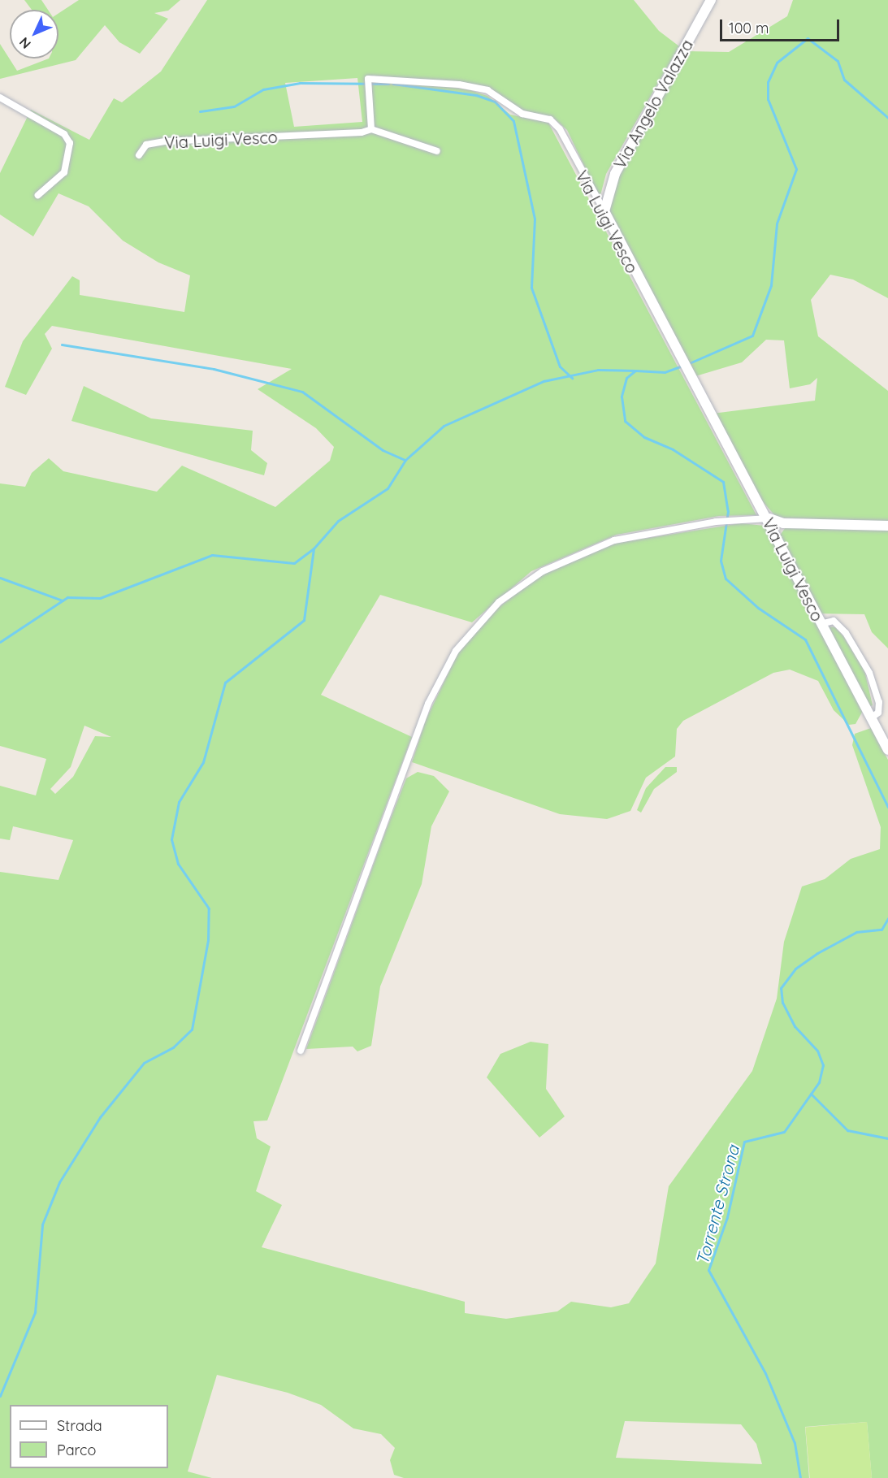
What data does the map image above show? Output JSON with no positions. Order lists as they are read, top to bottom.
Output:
{
  "streets": {
    "street": ["Via Angelo Valazza", "Via Luigi Vesco"]
  },
  "crossings": [
    ["Via Angelo Valazza", "Via Luigi Vesco"]
  ],
  "water": ["Torrente Strona"],
  "legend": ["Strada", "Parco"],
  "scale_bar": "100 m",
  "north": "bottom left"
}
